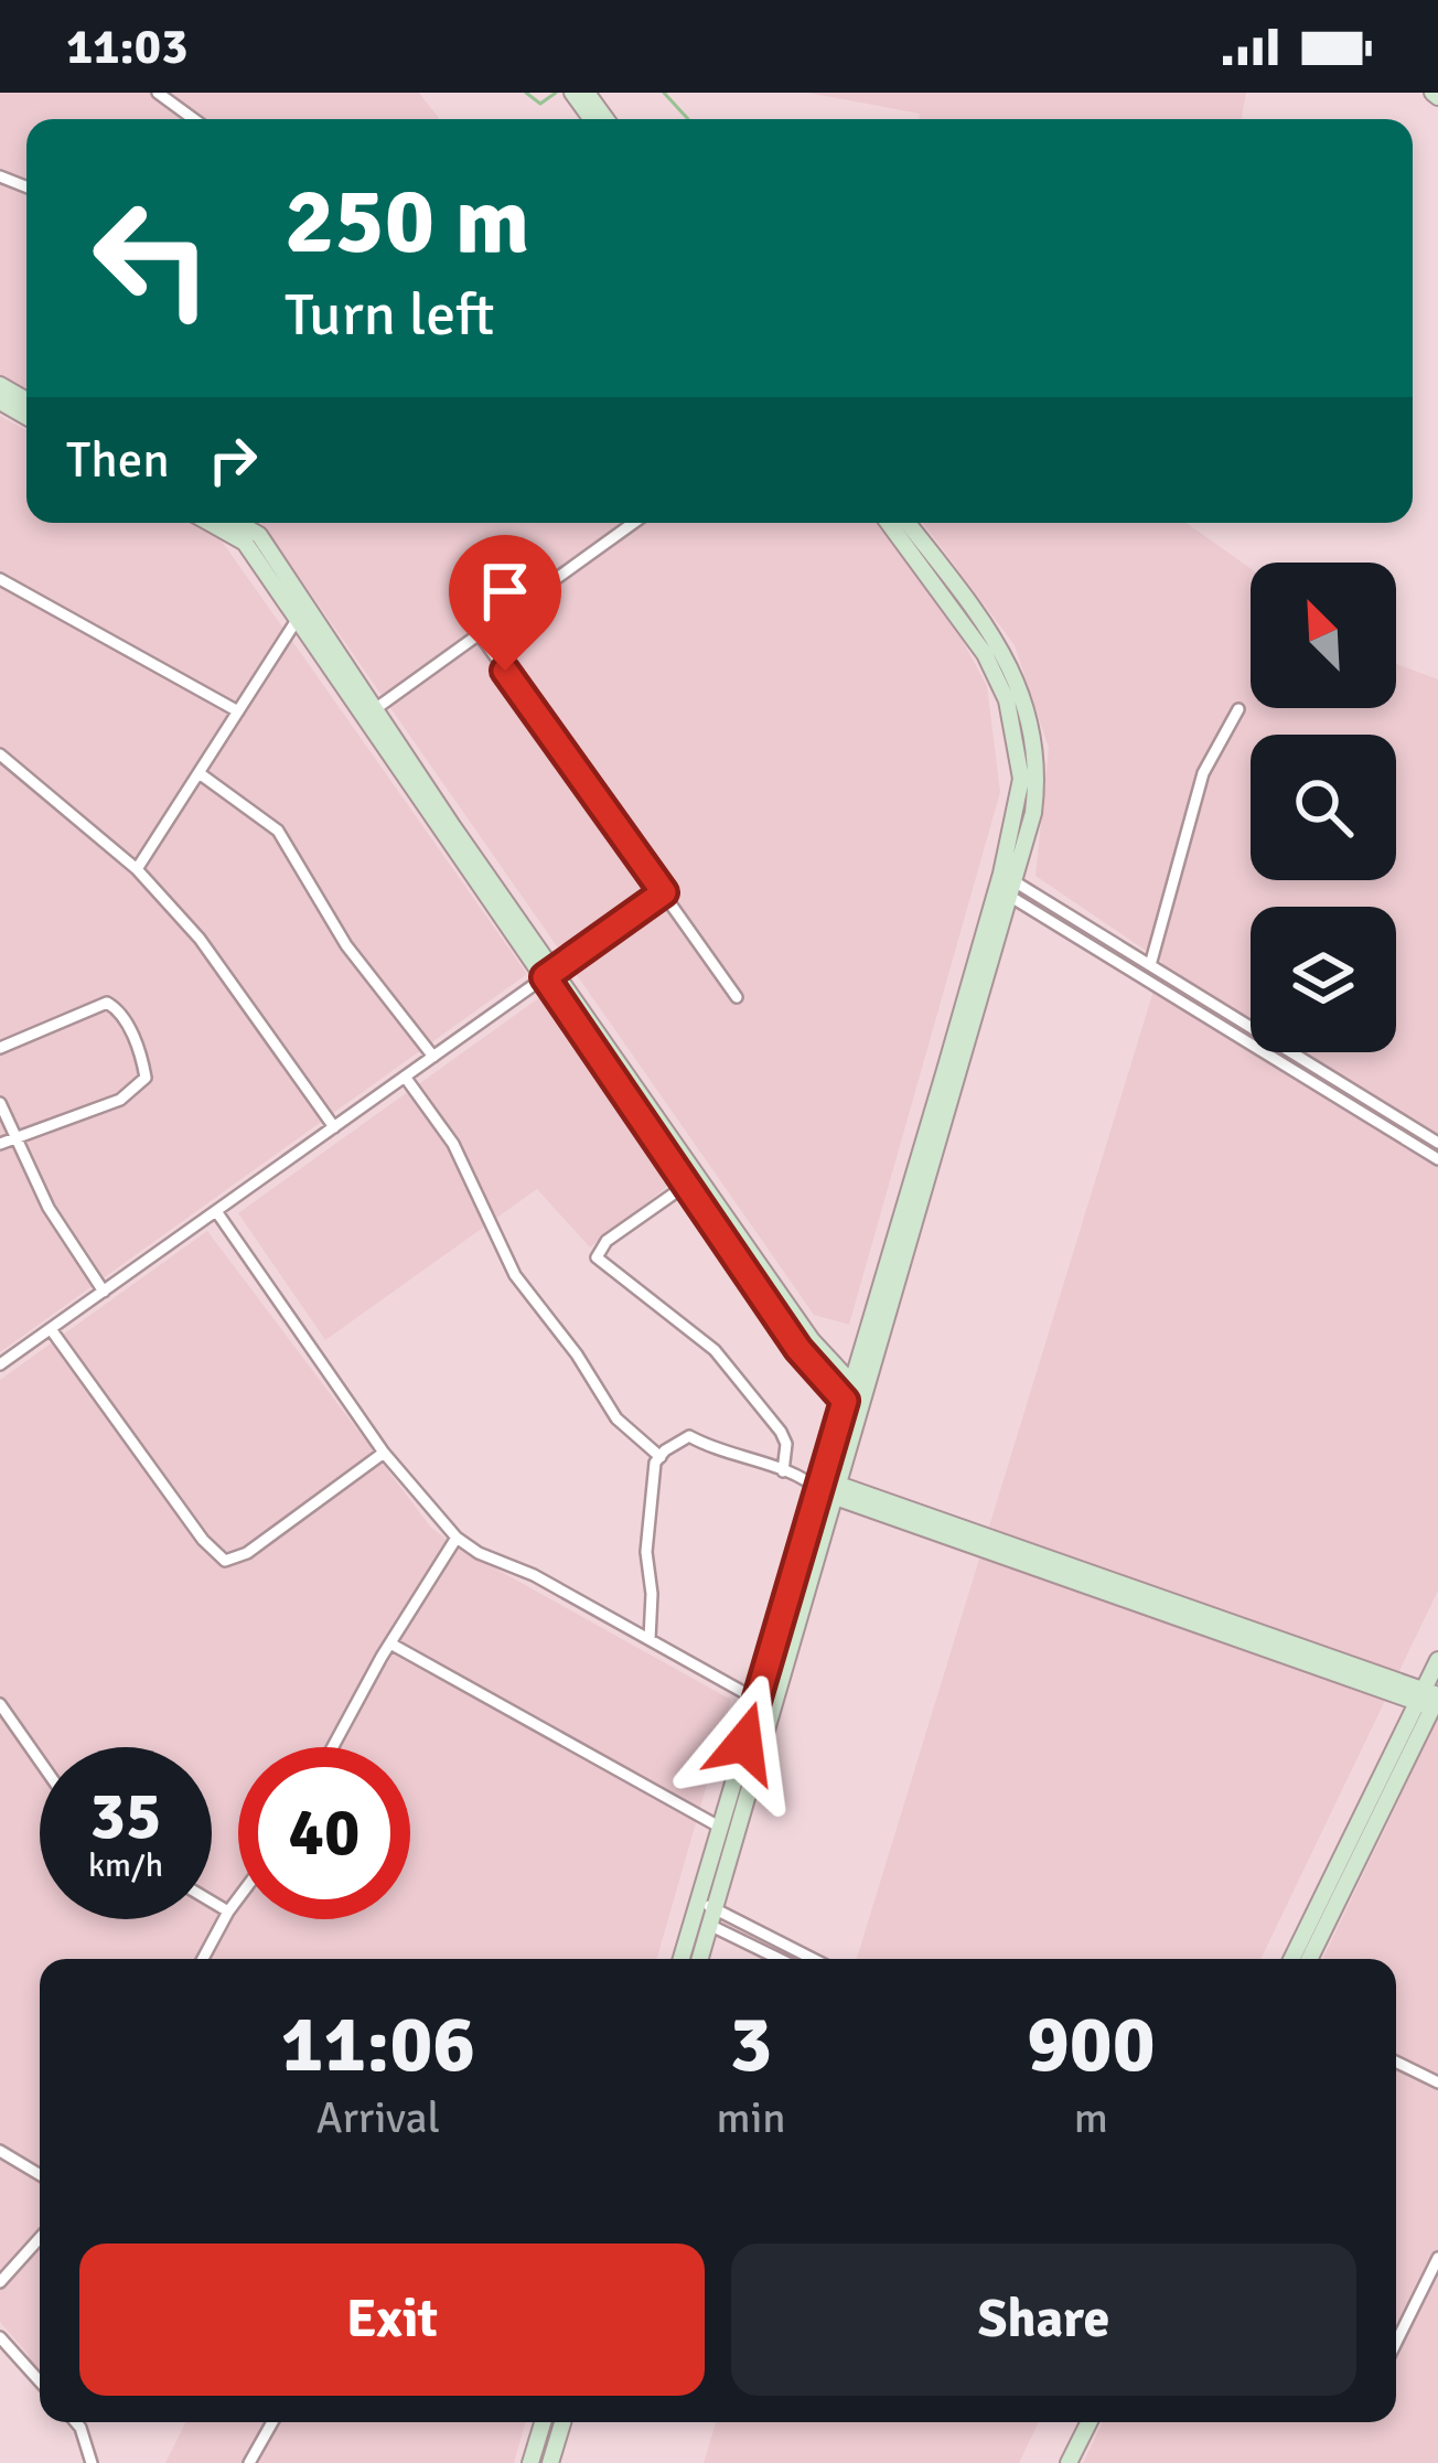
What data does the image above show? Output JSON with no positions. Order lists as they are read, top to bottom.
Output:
{
  "north": "top left",
  "page": {
    "status": "11:03",
    "turn": ["250 m", "Turn left"],
    "then": "Then",
    "speed": "35 km/h",
    "limit": "40",
    "eta": [
      "11:06",
      "Arrival",
      "3",
      "min",
      "900",
      "m"
    ],
    "buttons": ["Exit", "Share"]
  }
}
